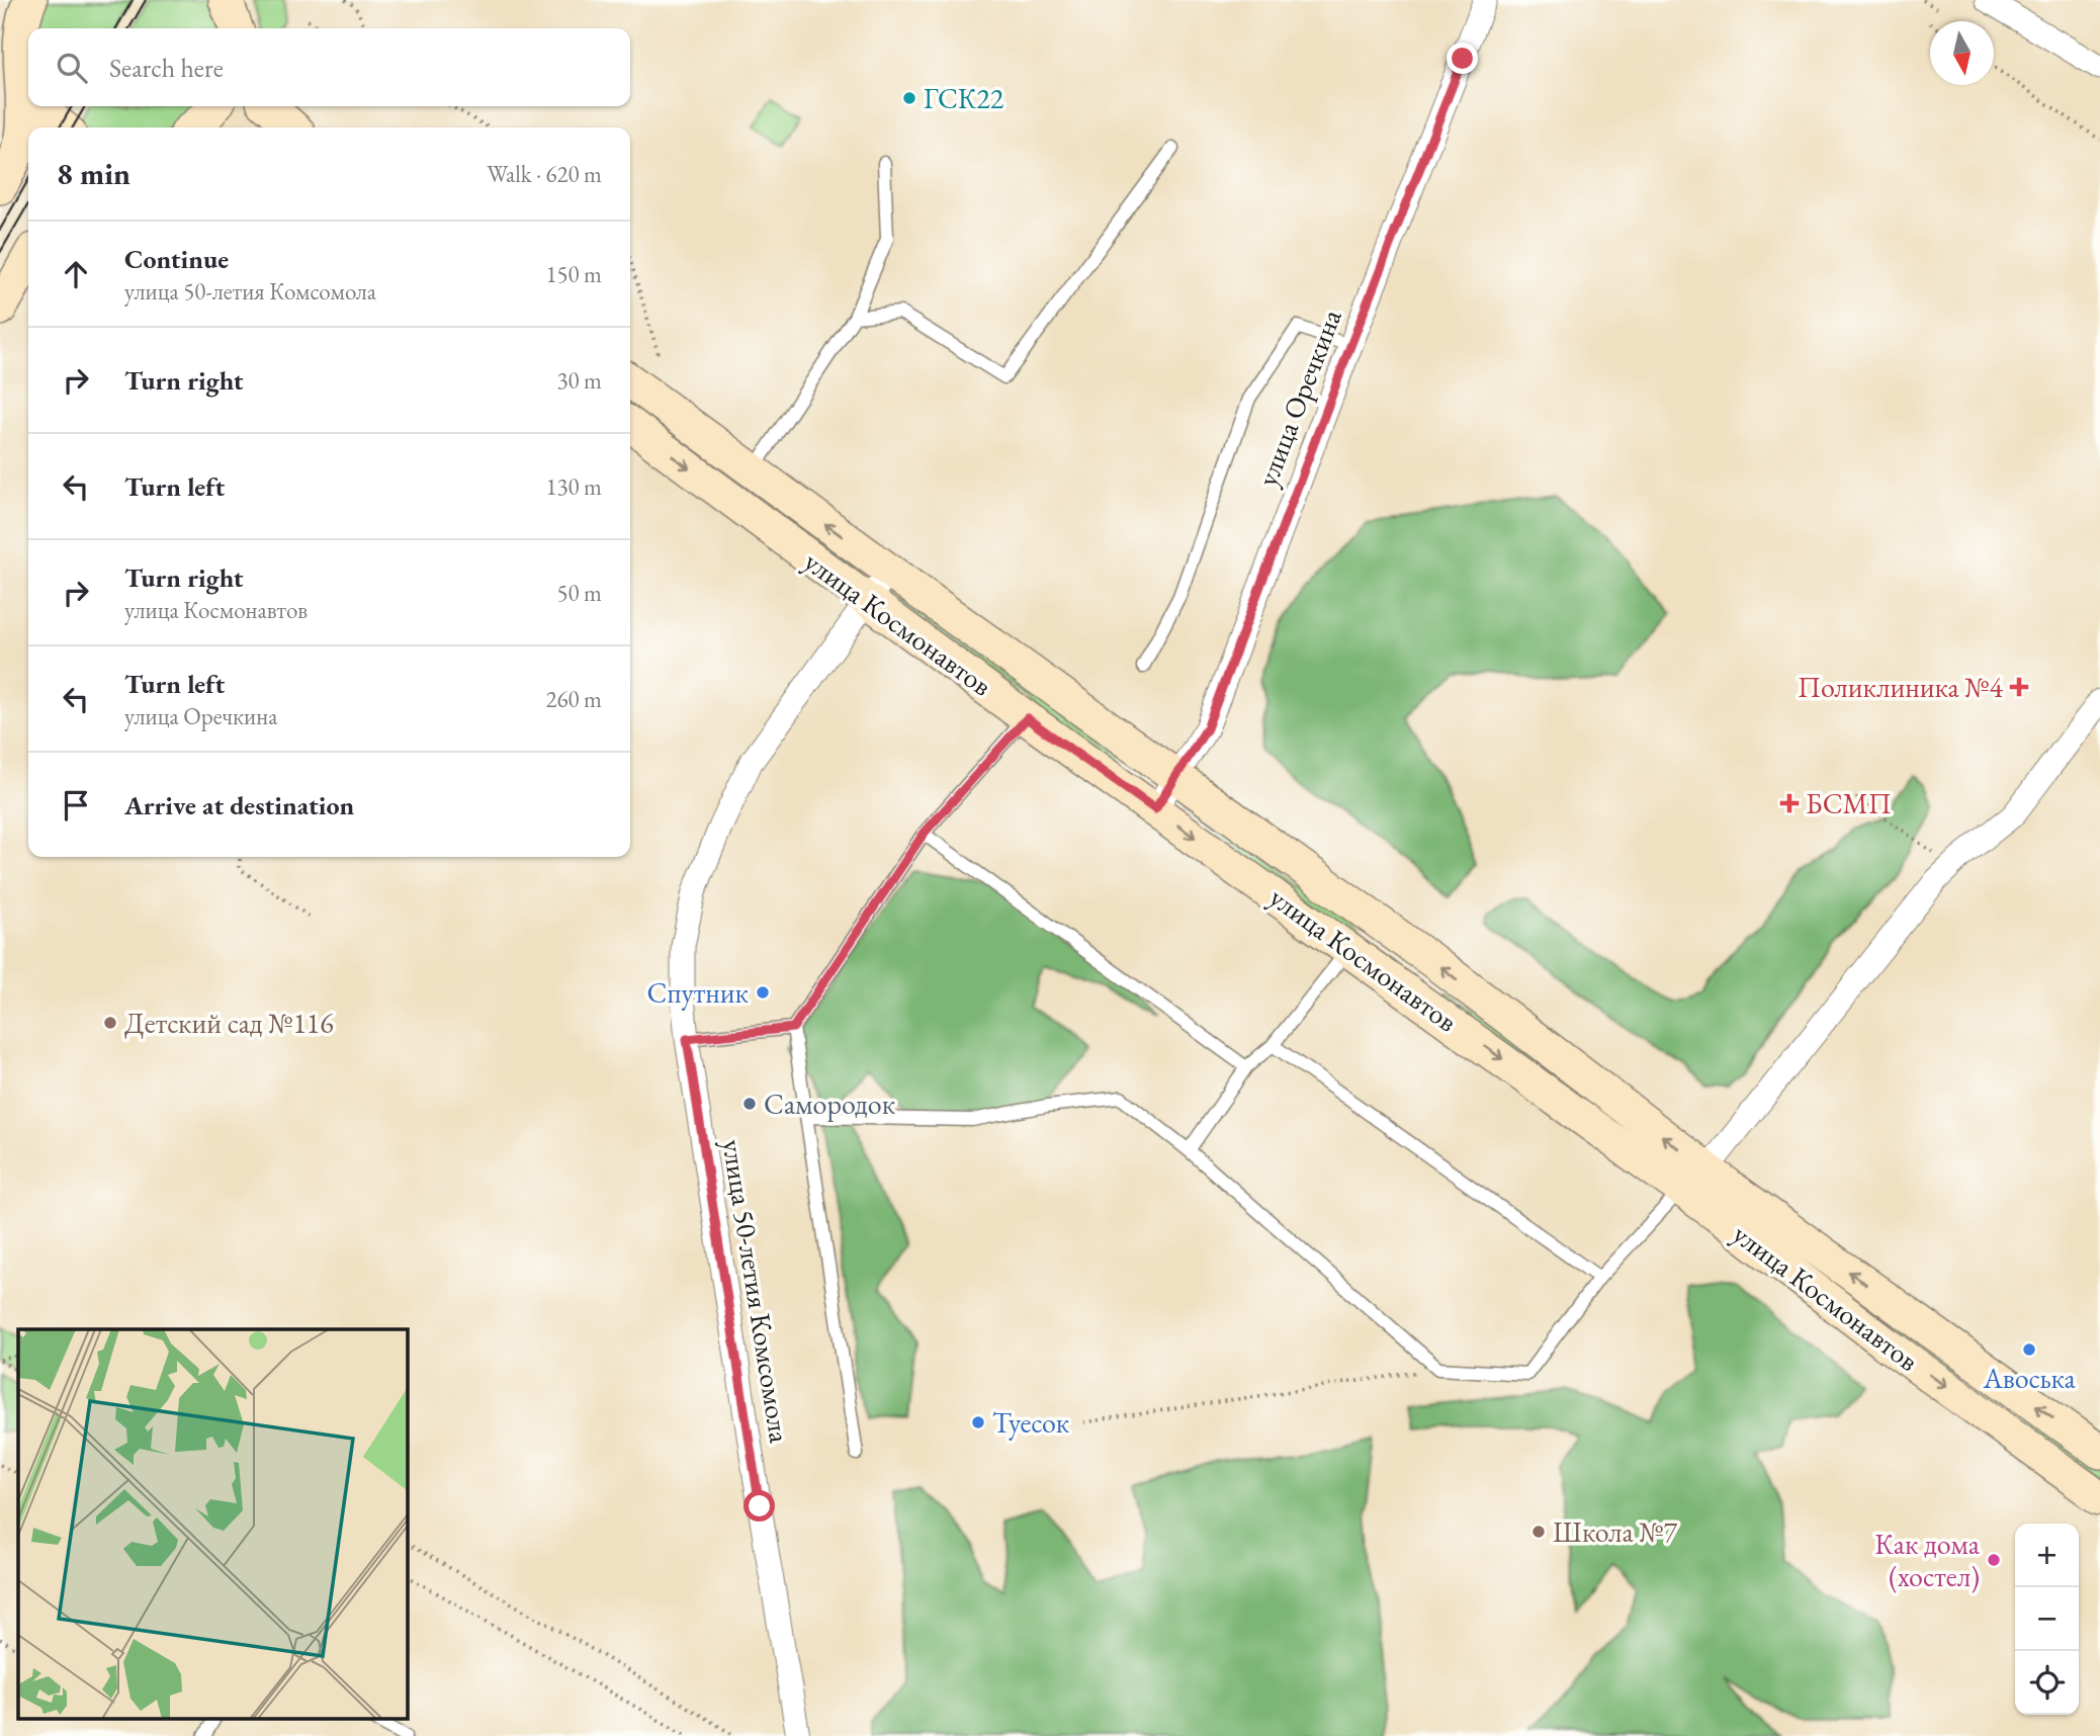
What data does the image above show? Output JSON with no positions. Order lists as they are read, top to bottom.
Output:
{
  "streets": {
    "street": ["улица Оречкина", "улица Космонавтов", "улица 50-летия Комсомола"]
  },
  "crossings": [
    ["улица Оречкина", "улица Космонавтов"],
    ["улица Космонавтов", "улица 50-летия Комсомола"]
  ],
  "places": {
    "other": [
      "ГСК22",
      "Спутник",
      "Детский сад №116",
      "Самородок",
      "Авоська",
      "Туесок",
      "Школа №7",
      "Как дома (хостел)"
    ],
    "health": ["Поликлиника №4", "БСМП"]
  },
  "north": "bottom",
  "page": {
    "search": "Search here",
    "heading": ["8 min", "Walk · 620 m"],
    "list": [
      ["Continue", "улица 50-летия Комсомола", "150 m"],
      ["Turn right", "30 m"],
      ["Turn left", "130 m"],
      ["Turn right", "улица Космонавтов", "50 m"],
      ["Turn left", "улица Оречкина", "260 m"],
      "Arrive at destination"
    ],
    "map_buttons": ["+", "−"]
  }
}
